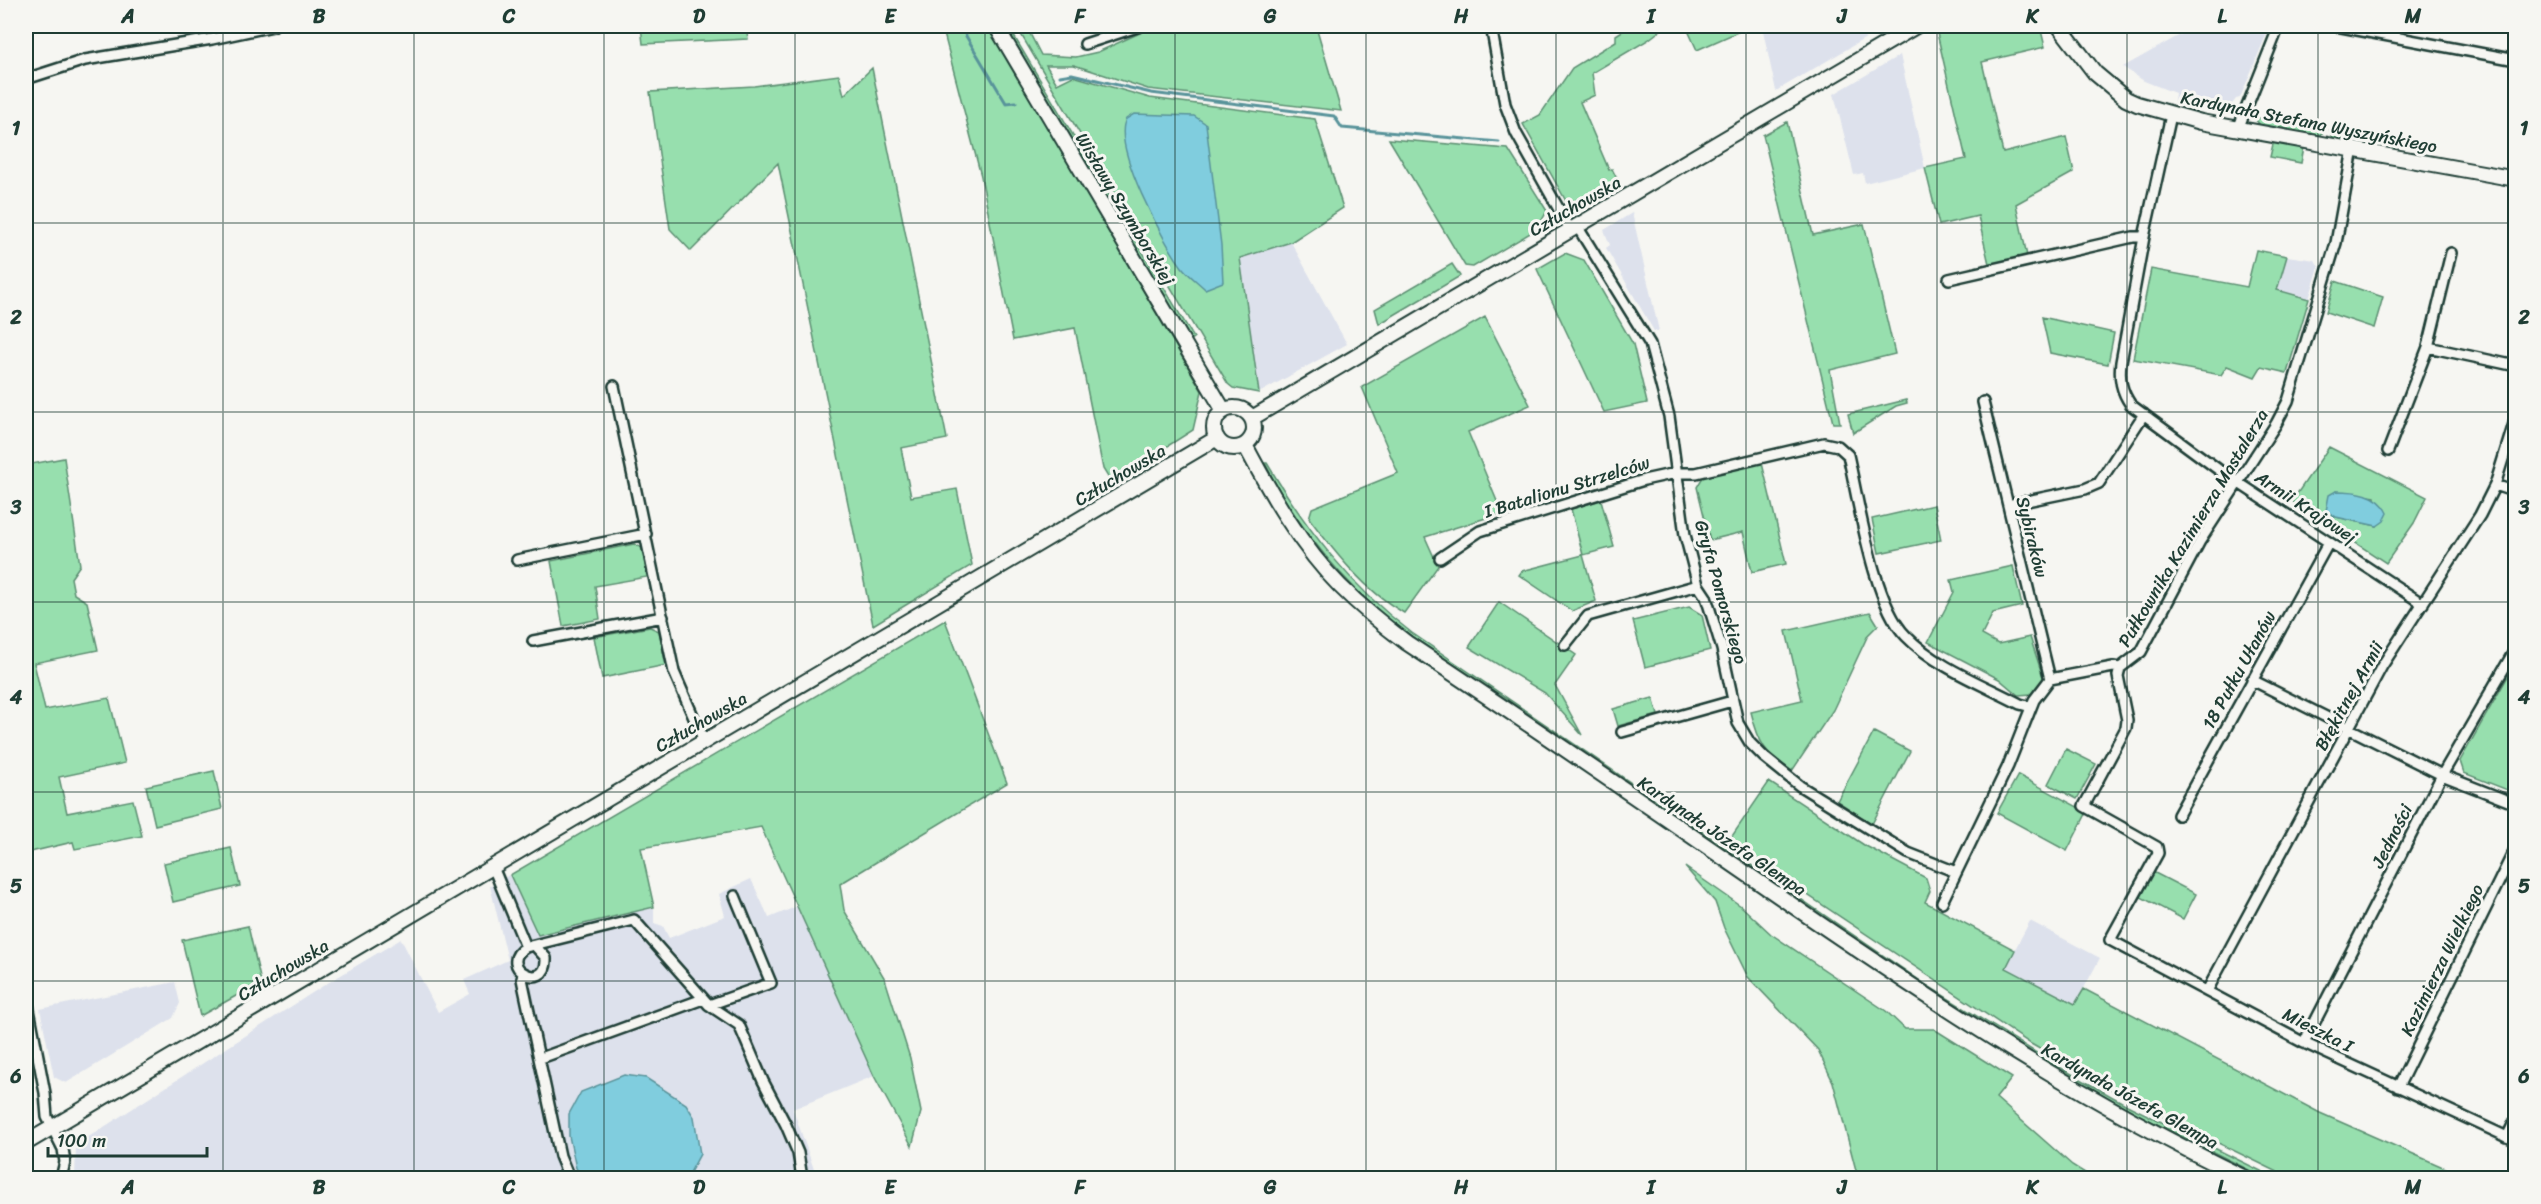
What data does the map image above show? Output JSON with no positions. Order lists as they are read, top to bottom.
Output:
{
  "streets": {
    "main road": [
      "Kardynała Stefana Wyszyńskiego",
      "Człuchowska",
      "Wisławy Szymborskiej",
      "Kardynała Józefa Glempa"
    ],
    "street": [
      "I Batalionu Strzelców",
      "Armii Krajowej",
      "Pułkownika Kazimierza Mastalerza",
      "Sybiraków",
      "Gryfa Pomorskiego",
      "18 Pułku Ułanów",
      "Błękitnej Armii",
      "Jedności",
      "Kazimierza Wielkiego",
      "Mieszka I"
    ]
  },
  "crossings": [
    ["Kardynała Stefana Wyszyńskiego", "Armii Krajowej"],
    ["Kardynała Stefana Wyszyńskiego", "Pułkownika Kazimierza Mastalerza"],
    ["Człuchowska", "Wisławy Szymborskiej"],
    ["Człuchowska", "Gryfa Pomorskiego"],
    ["Człuchowska", "Kardynała Józefa Glempa"],
    ["Wisławy Szymborskiej", "Kardynała Józefa Glempa"],
    ["I Batalionu Strzelców", "Gryfa Pomorskiego"],
    ["Armii Krajowej", "Pułkownika Kazimierza Mastalerza"],
    ["Armii Krajowej", "18 Pułku Ułanów"],
    ["Armii Krajowej", "Błękitnej Armii"],
    ["Pułkownika Kazimierza Mastalerza", "Mieszka I"],
    ["Błękitnej Armii", "Mieszka I"],
    ["Jedności", "Mieszka I"],
    ["Kazimierza Wielkiego", "Mieszka I"]
  ],
  "scale_bar": "100 m",
  "grid": {
    "columns": [
      "A",
      "B",
      "C",
      "D",
      "E",
      "F",
      "G",
      "H",
      "I",
      "J",
      "K",
      "L",
      "M"
    ],
    "rows": [
      "1",
      "2",
      "3",
      "4",
      "5",
      "6"
    ]
  }
}
